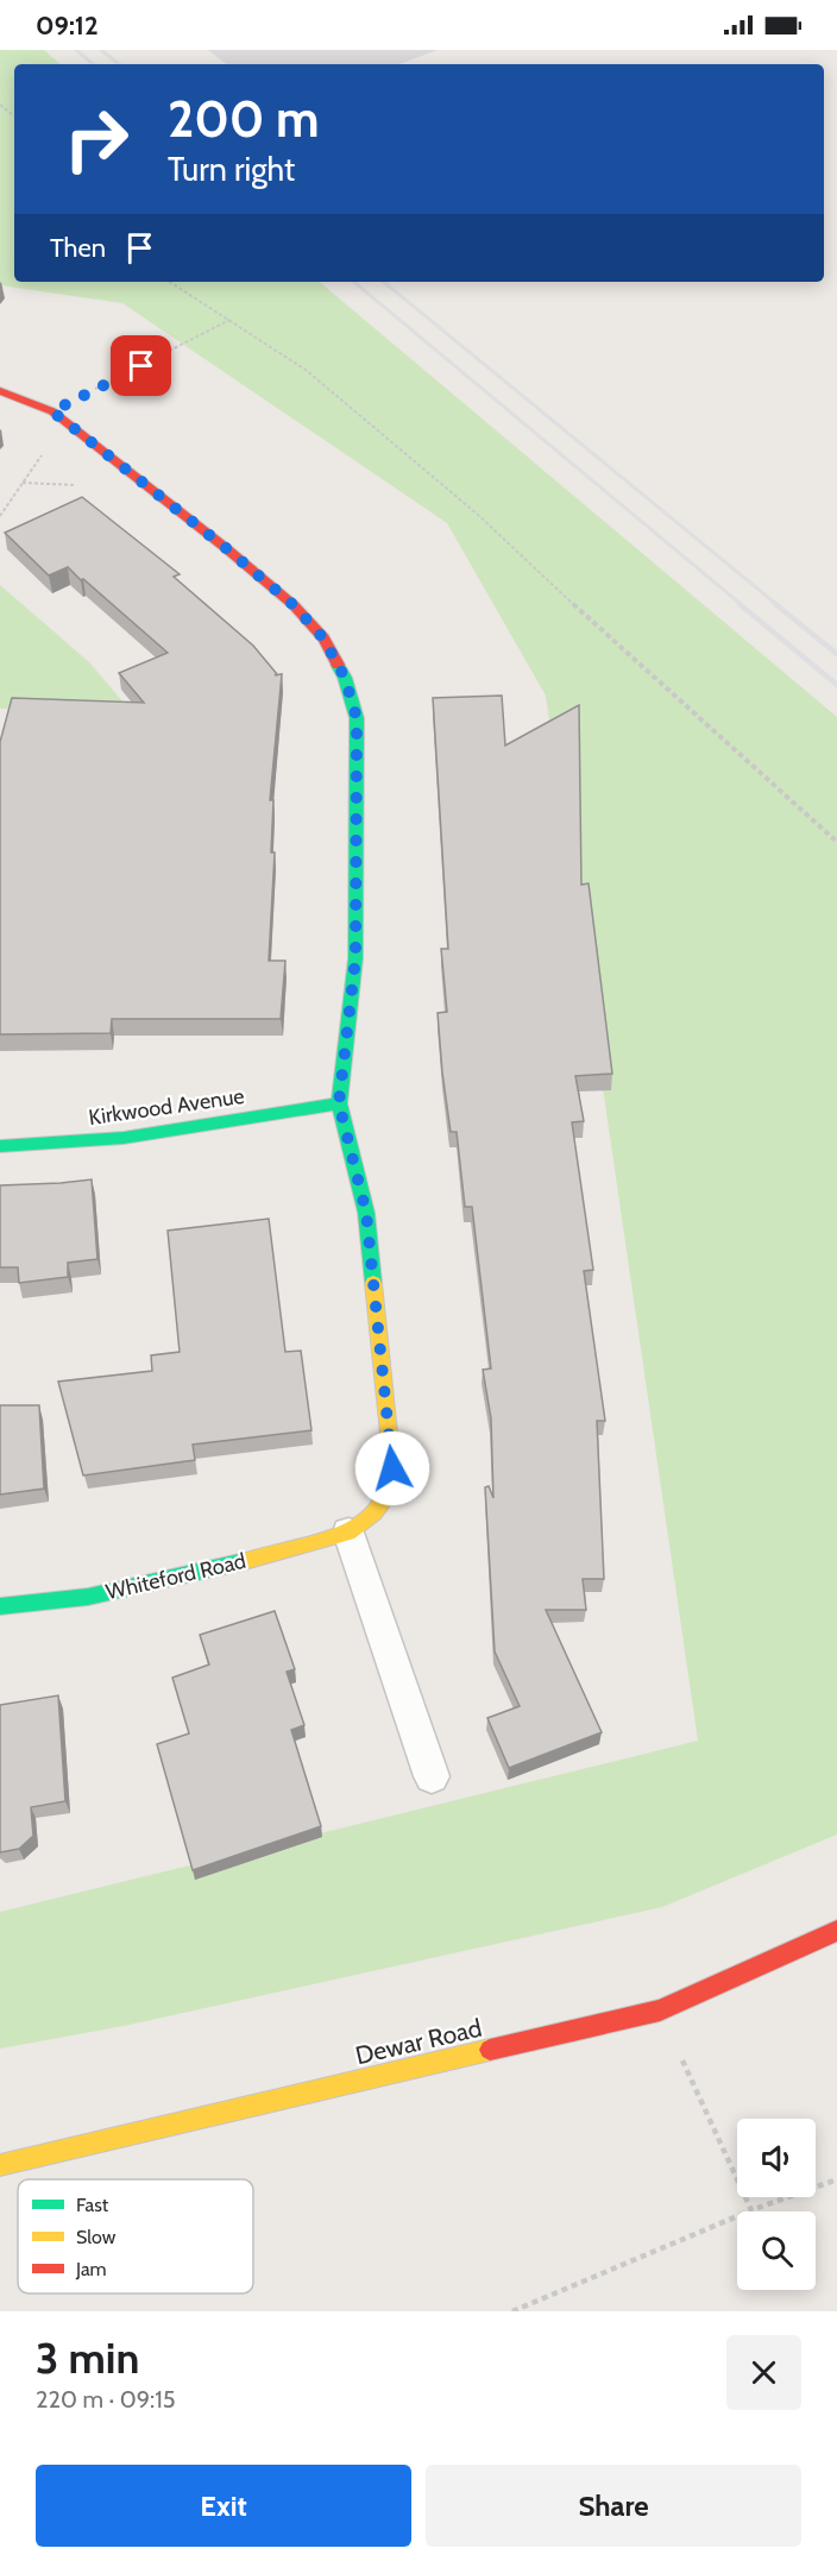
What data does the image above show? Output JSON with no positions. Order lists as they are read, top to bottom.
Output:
{
  "streets": {
    "street": ["Kirkwood Avenue", "Whiteford Road", "Dewar Road"]
  },
  "crossings": [
    ["Kirkwood Avenue", "Whiteford Road"]
  ],
  "legend": ["Fast", "Slow", "Jam"],
  "page": {
    "status": "09:12",
    "turn": ["200 m", "Turn right"],
    "then": "Then",
    "heading": ["3 min", "220 m · 09:15"],
    "buttons": ["Exit", "Share"]
  }
}
